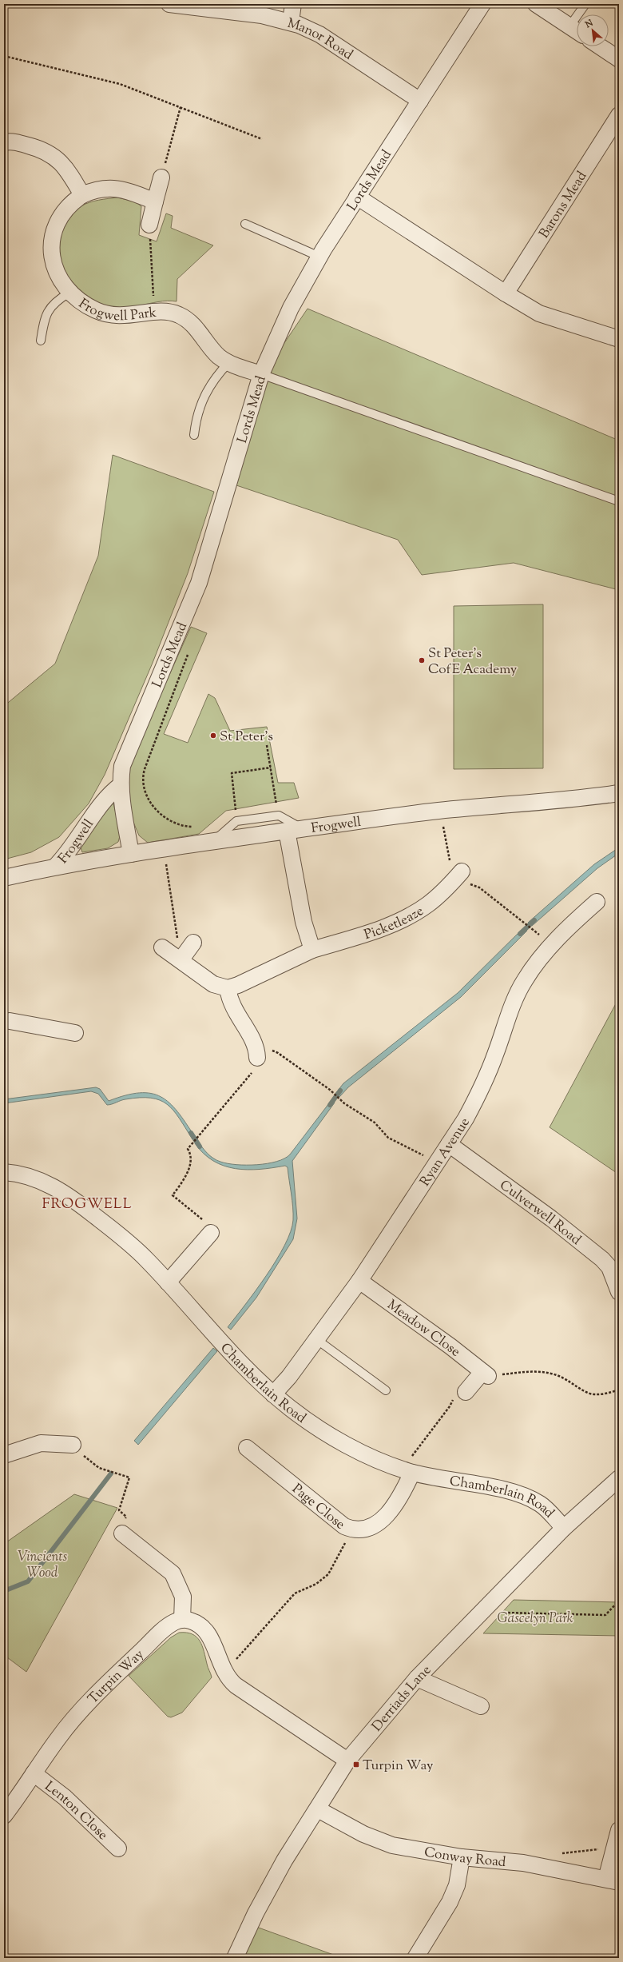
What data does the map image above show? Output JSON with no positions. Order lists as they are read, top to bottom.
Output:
{
  "streets": {
    "street": [
      "Manor Road",
      "Lords Mead",
      "Barons Mead",
      "Frogwell Park",
      "Frogwell",
      "Picketleaze",
      "Ryan Avenue",
      "Culverwell Road",
      "Meadow Close",
      "Chamberlain Road",
      "Page Close",
      "Turpin Way",
      "Derriads Lane",
      "Lenton Close",
      "Conway Road"
    ]
  },
  "crossings": [
    ["Manor Road", "Lords Mead"],
    ["Lords Mead", "Frogwell Park"],
    ["Lords Mead", "Frogwell"],
    ["Ryan Avenue", "Culverwell Road"],
    ["Ryan Avenue", "Meadow Close"],
    ["Ryan Avenue", "Chamberlain Road"],
    ["Chamberlain Road", "Page Close"],
    ["Chamberlain Road", "Derriads Lane"],
    ["Turpin Way", "Lenton Close"],
    ["Derriads Lane", "Conway Road"]
  ],
  "districts": ["FROGWELL"],
  "parks": ["Vincients Wood", "Gascelyn Park"],
  "places": {
    "other": ["St Peter's CofE Academy", "St Peter's"],
    "transit": ["Turpin Way"]
  },
  "north": "top left"
}
